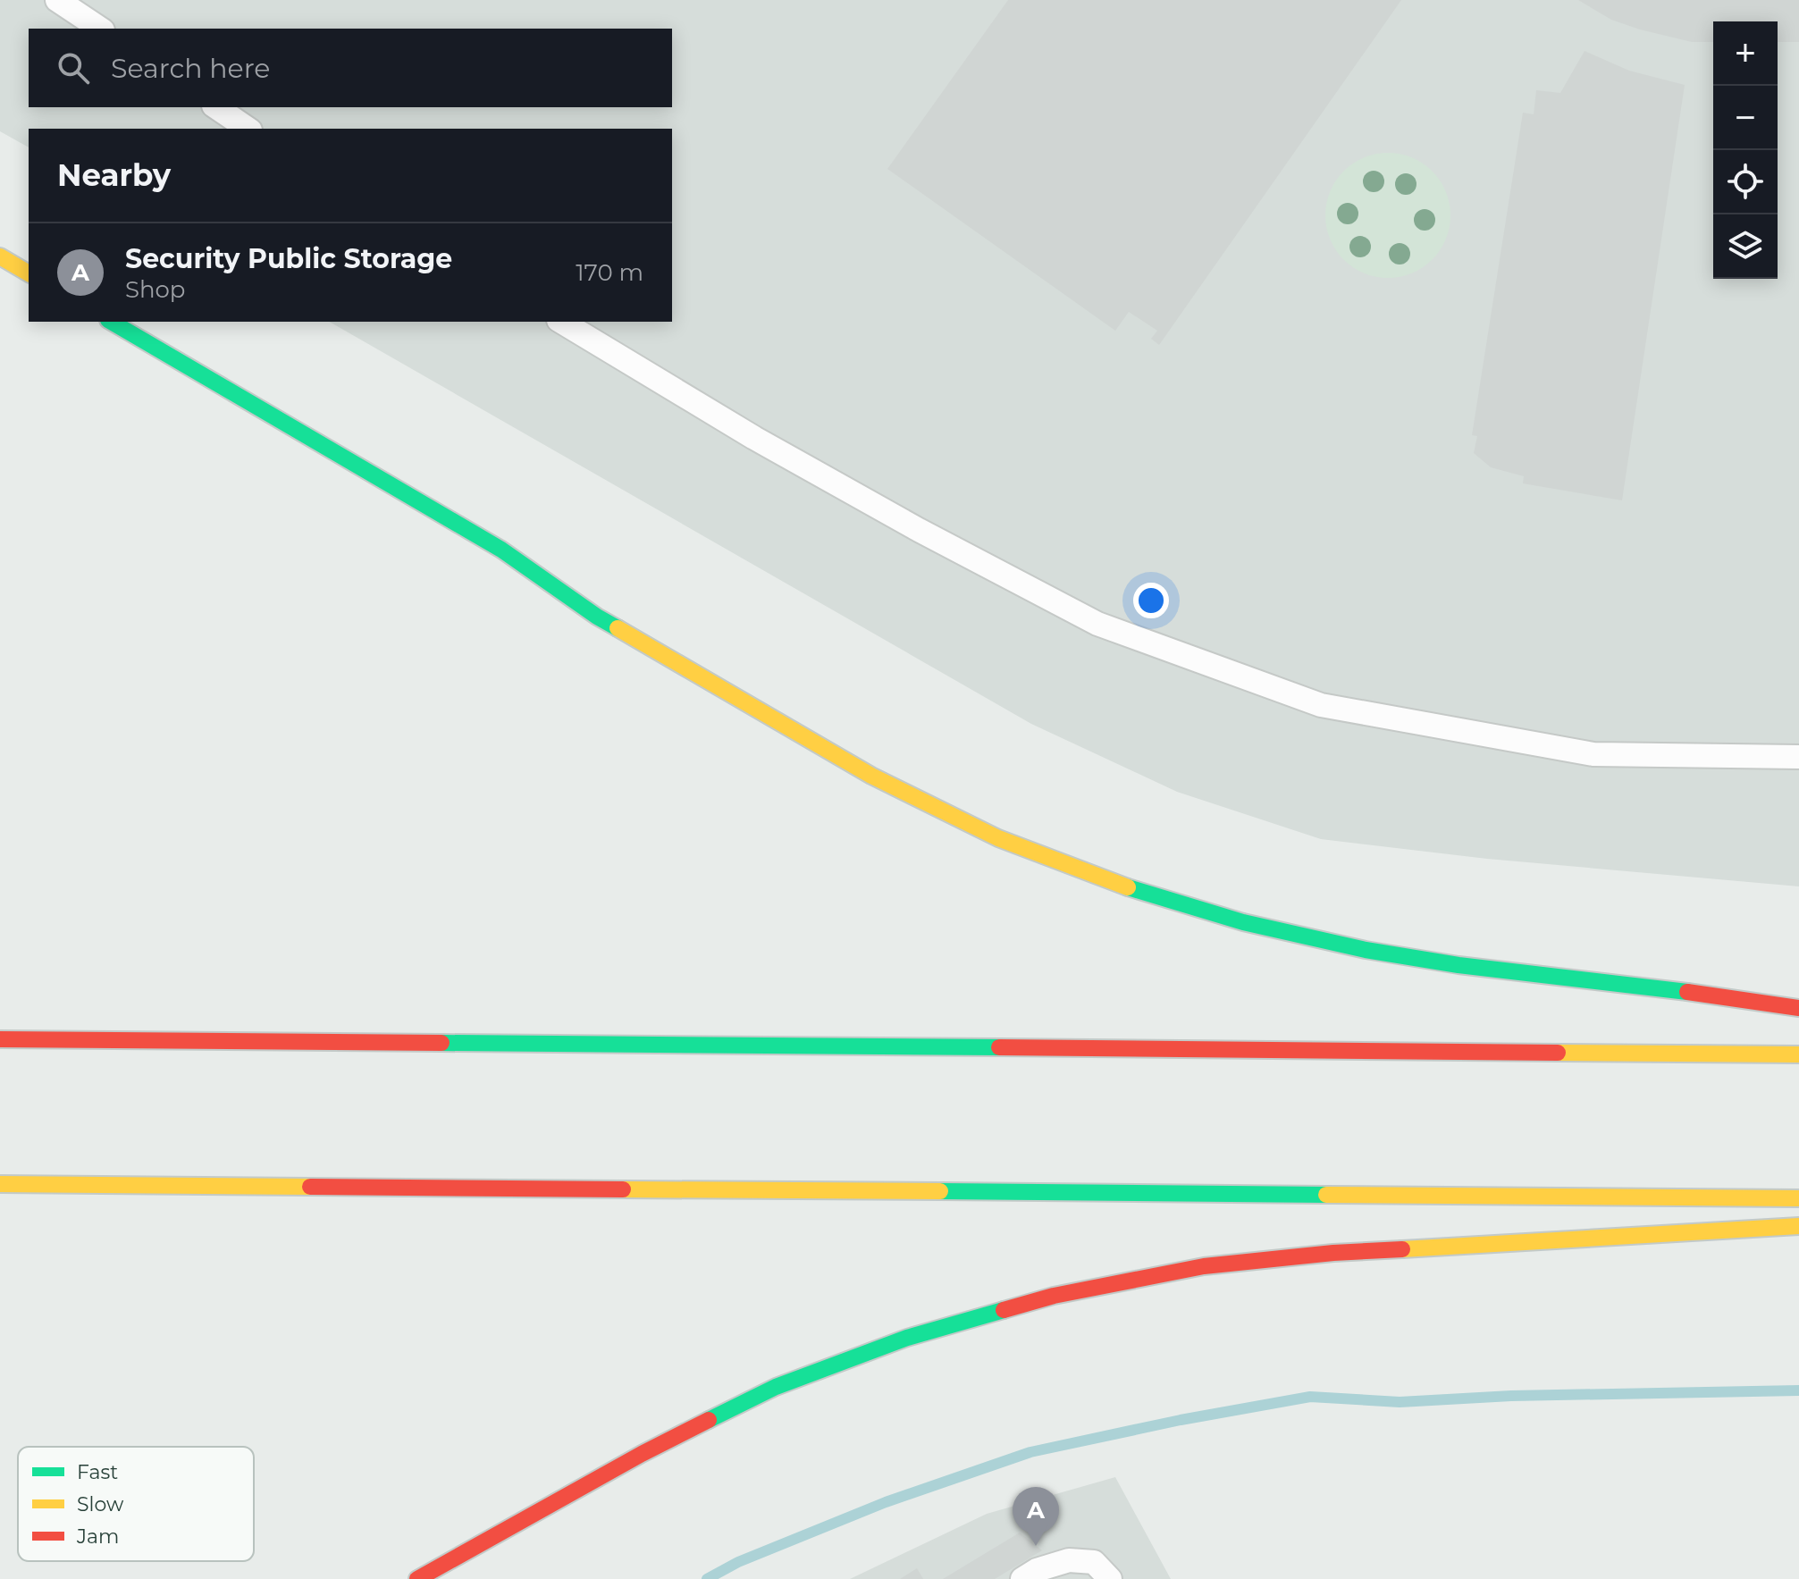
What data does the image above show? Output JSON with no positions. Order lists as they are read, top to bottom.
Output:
{
  "legend": ["Fast", "Slow", "Jam"],
  "page": {
    "map_buttons": ["+", "−"],
    "search": "Search here",
    "heading": "Nearby",
    "list": [
      {
        "mark": "A",
        "name": "Security Public Storage",
        "note": "Shop",
        "value": "170 m"
      }
    ],
    "pins": "A"
  }
}
